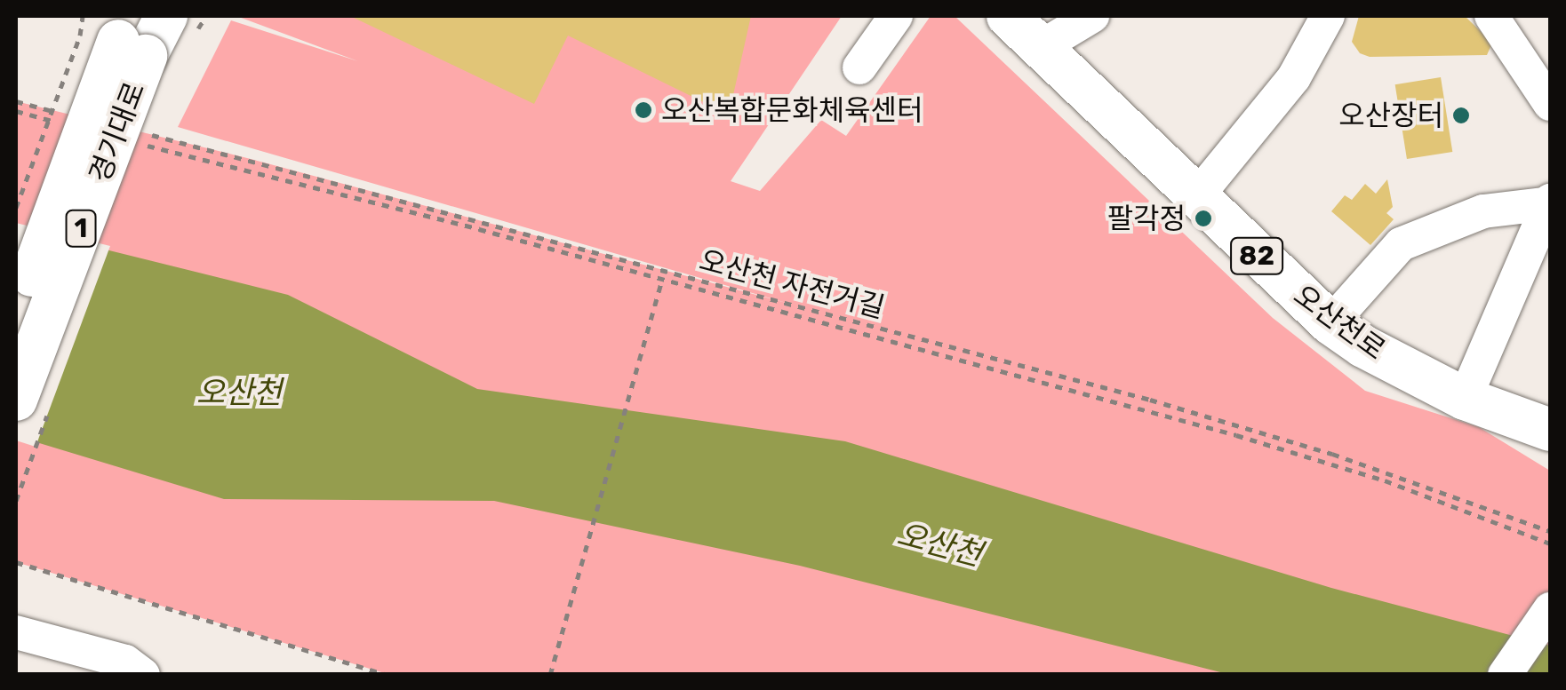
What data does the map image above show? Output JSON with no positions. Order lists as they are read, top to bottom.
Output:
{
  "streets": {
    "main road": [
      "경기대로",
      "1",
      "82",
      "오산천로"
    ],
    "path": ["오산천 자전거길"]
  },
  "water": ["오산천"],
  "places": ["오산복합문화체육센터", "오산장터", "팔각정"]
}
